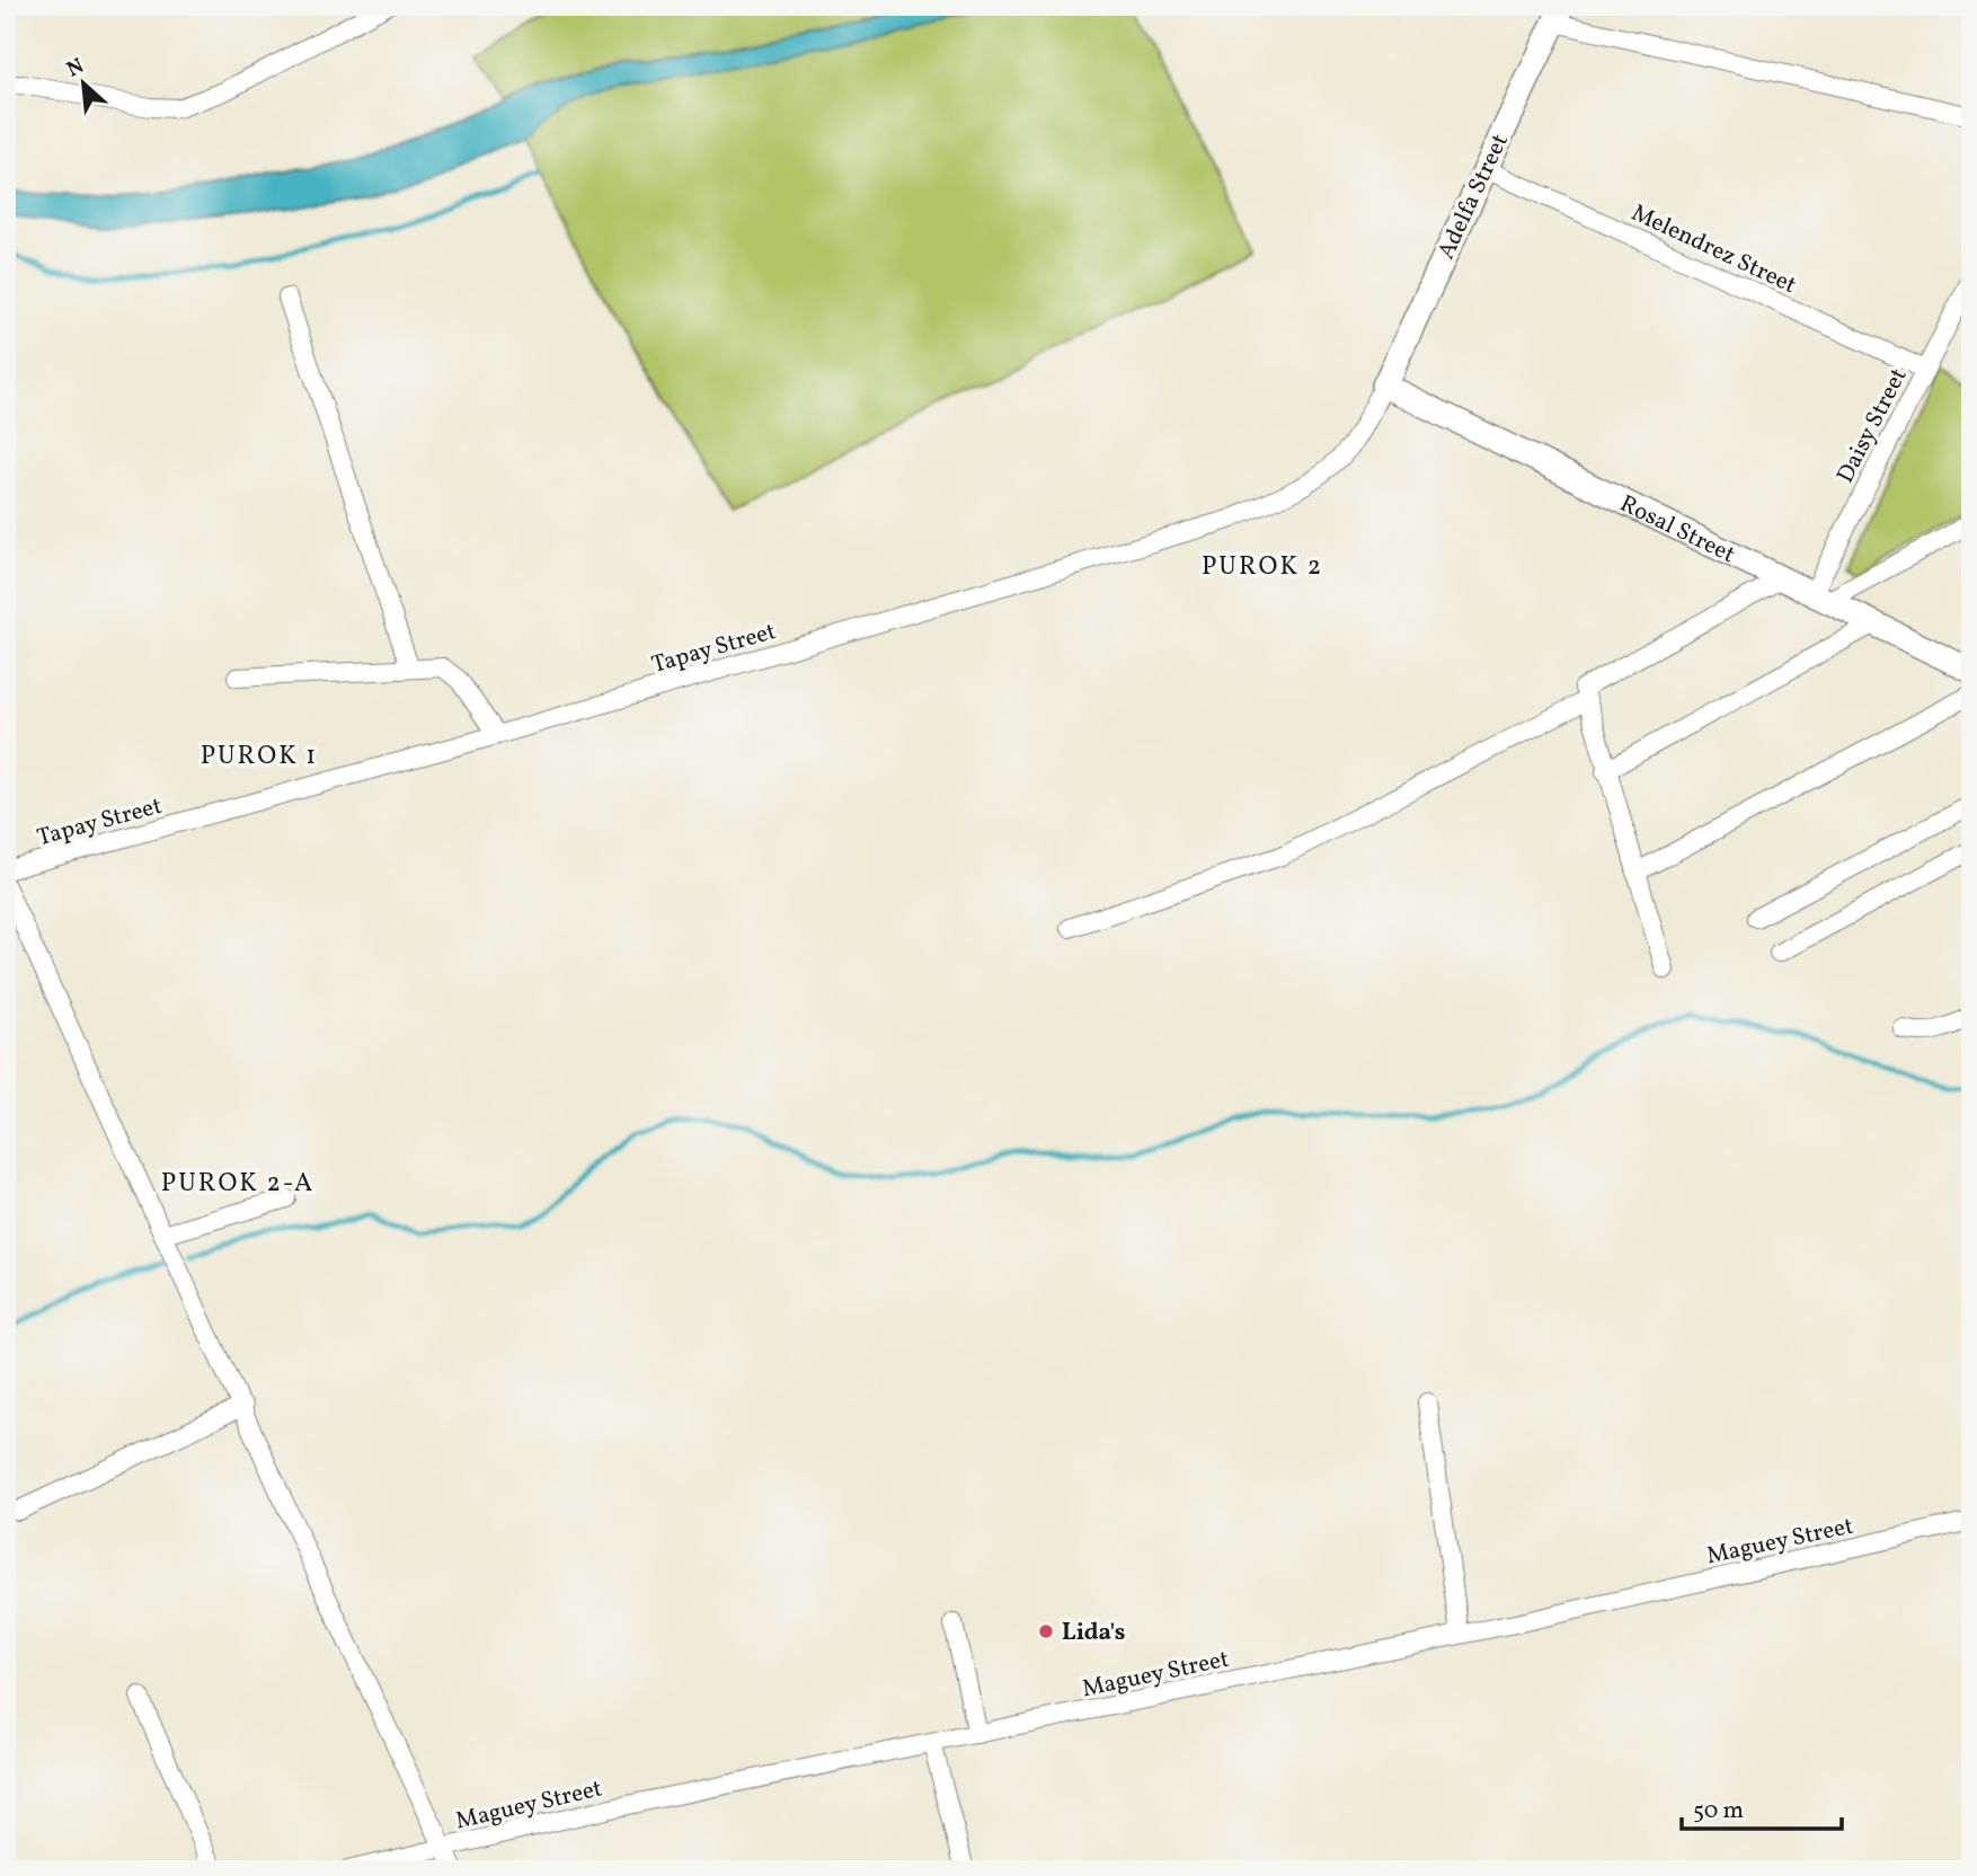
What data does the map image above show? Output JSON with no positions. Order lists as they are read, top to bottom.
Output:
{
  "streets": {
    "street": [
      "Adelfa Street",
      "Melendrez Street",
      "Daisy Street",
      "Rosal Street",
      "Tapay Street",
      "Maguey Street"
    ]
  },
  "crossings": [
    ["Adelfa Street", "Melendrez Street"],
    ["Adelfa Street", "Rosal Street"],
    ["Adelfa Street", "Tapay Street"],
    ["Melendrez Street", "Daisy Street"],
    ["Daisy Street", "Rosal Street"],
    ["Rosal Street", "Tapay Street"]
  ],
  "districts": ["PUROK 2", "PUROK 1", "PUROK 2-A"],
  "places": ["Lida's"],
  "scale_bar": "50 m",
  "north": "top left"
}
